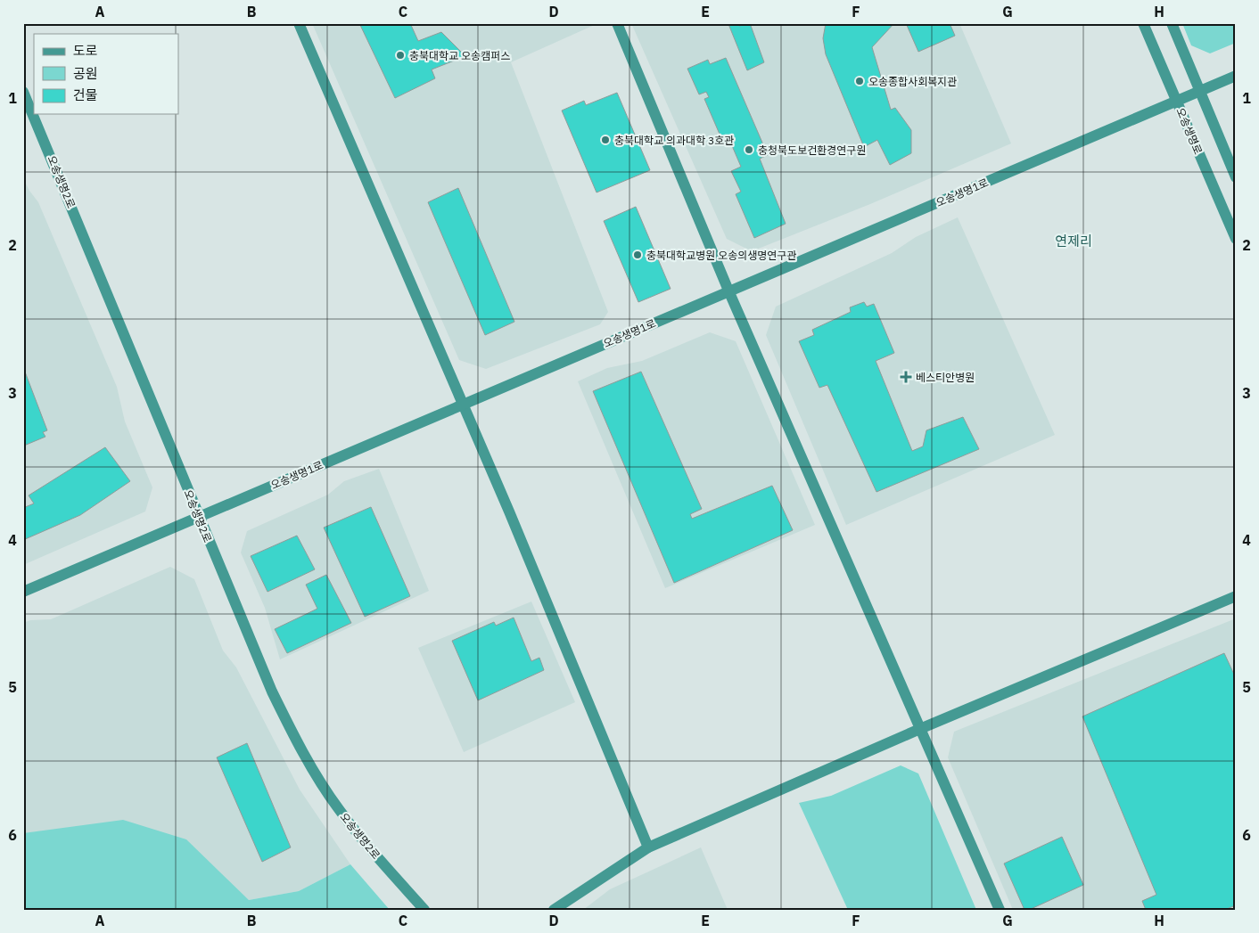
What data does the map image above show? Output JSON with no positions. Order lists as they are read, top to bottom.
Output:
{
  "streets": {
    "street": ["오송생명로", "오송생명2로", "오송생명1로"]
  },
  "crossings": [
    ["오송생명로", "오송생명1로"],
    ["오송생명2로", "오송생명1로"]
  ],
  "districts": ["연제리"],
  "places": {
    "other": [
      "충북대학교 오송캠퍼스",
      "오송종합사회복지관",
      "충북대학교 의과대학 3호관",
      "충청북도보건환경연구원",
      "충북대학교병원 오송의생명연구관"
    ],
    "health": ["베스티안병원"]
  },
  "legend": ["도로", "공원", "건물"],
  "grid": {
    "columns": [
      "A",
      "B",
      "C",
      "D",
      "E",
      "F",
      "G",
      "H"
    ],
    "rows": [
      "1",
      "2",
      "3",
      "4",
      "5",
      "6"
    ]
  }
}
